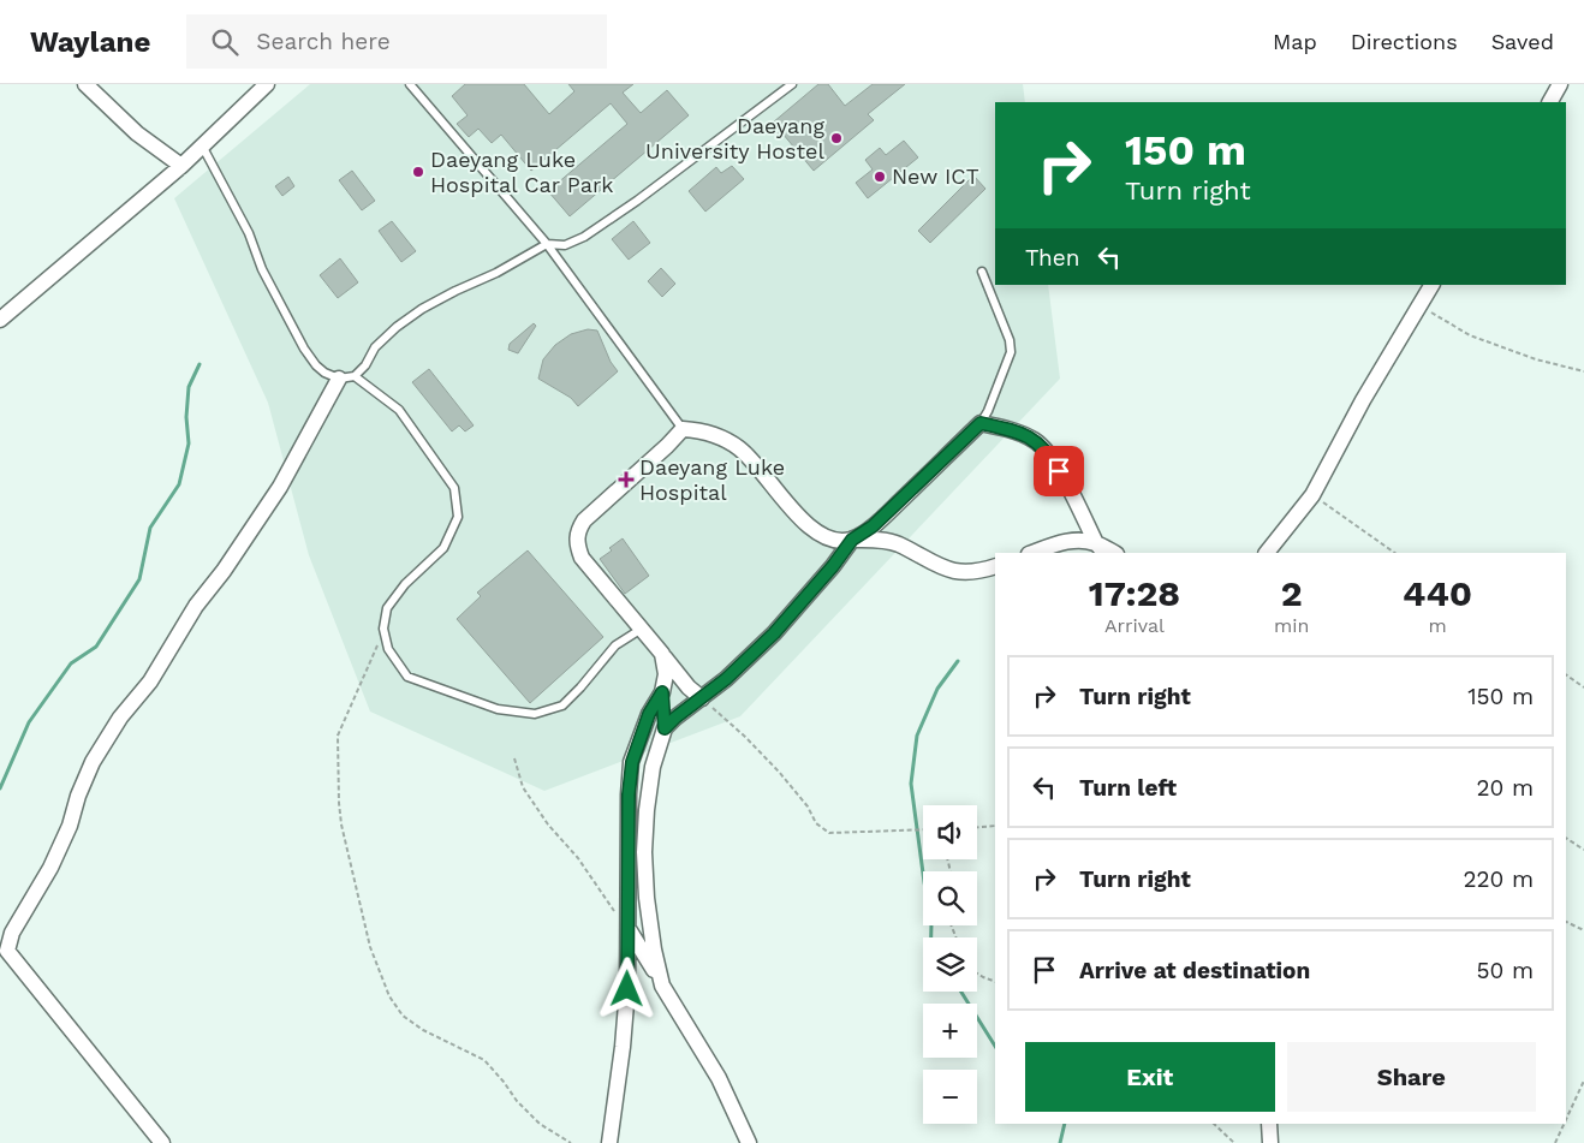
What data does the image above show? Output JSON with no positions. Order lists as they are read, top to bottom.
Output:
{
  "places": {
    "other": ["Daeyang University Hostel", "Daeyang Luke Hospital Car Park", "New ICT"],
    "health": ["Daeyang Luke Hospital"]
  },
  "page": {
    "header": "Waylane",
    "search": "Search here",
    "nav": ["Map", "Directions", "Saved"],
    "turn": ["150 m", "Turn right"],
    "then": "Then",
    "eta": [
      "17:28",
      "Arrival",
      "2",
      "min",
      "440",
      "m"
    ],
    "list": [
      {
        "name": "Turn right",
        "value": "150 m"
      },
      {
        "name": "Turn left",
        "value": "20 m"
      },
      {
        "name": "Turn right",
        "value": "220 m"
      },
      {
        "name": "Arrive at destination",
        "value": "50 m"
      }
    ],
    "map_buttons": ["+", "−"],
    "buttons": ["Exit", "Share"]
  }
}
